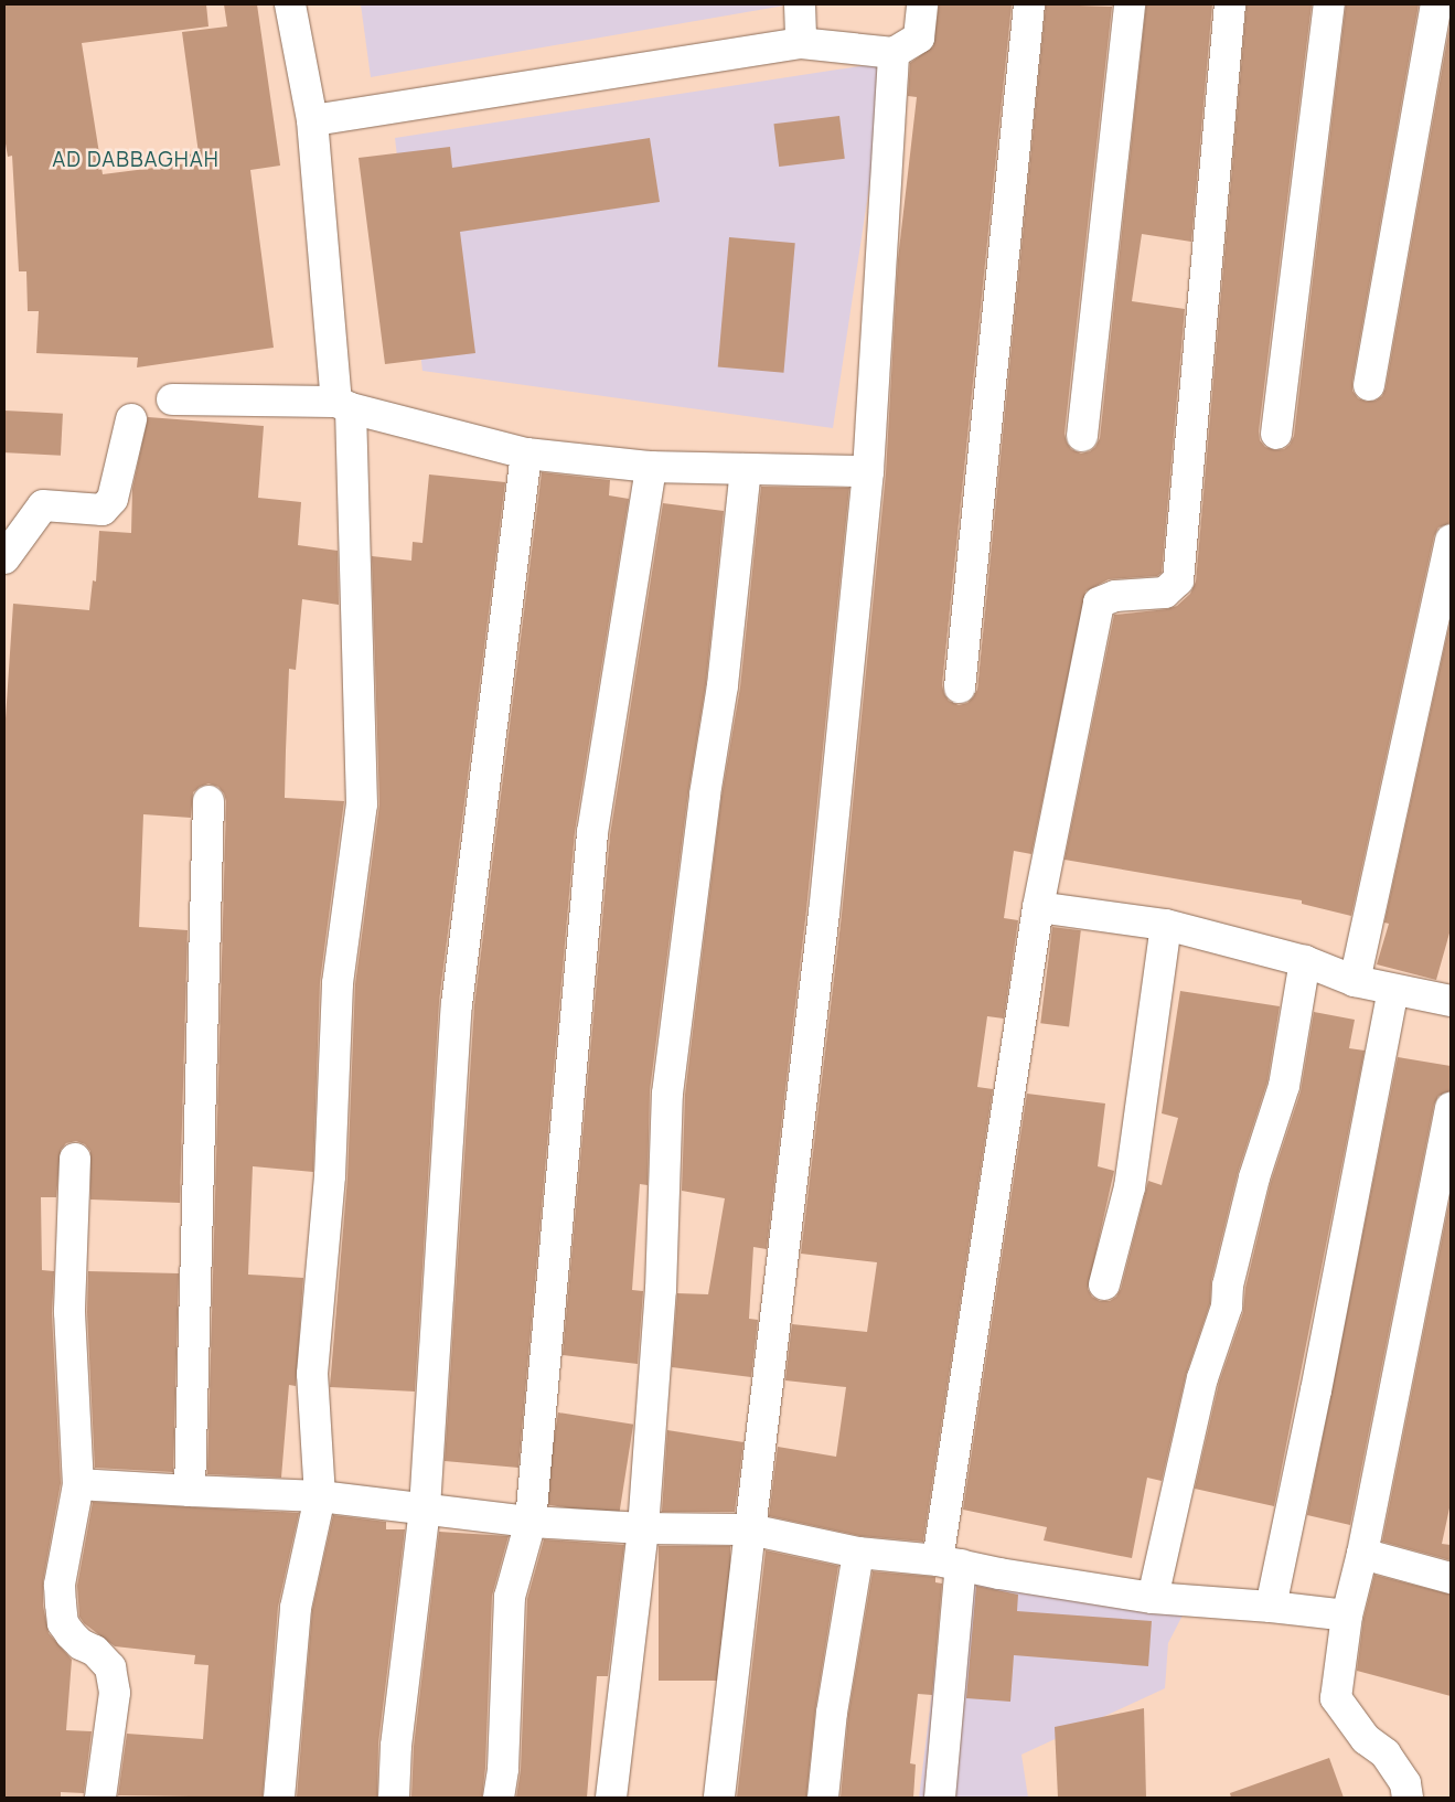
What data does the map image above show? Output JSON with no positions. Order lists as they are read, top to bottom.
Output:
{
  "districts": ["AD DABBAGHAH"]
}
